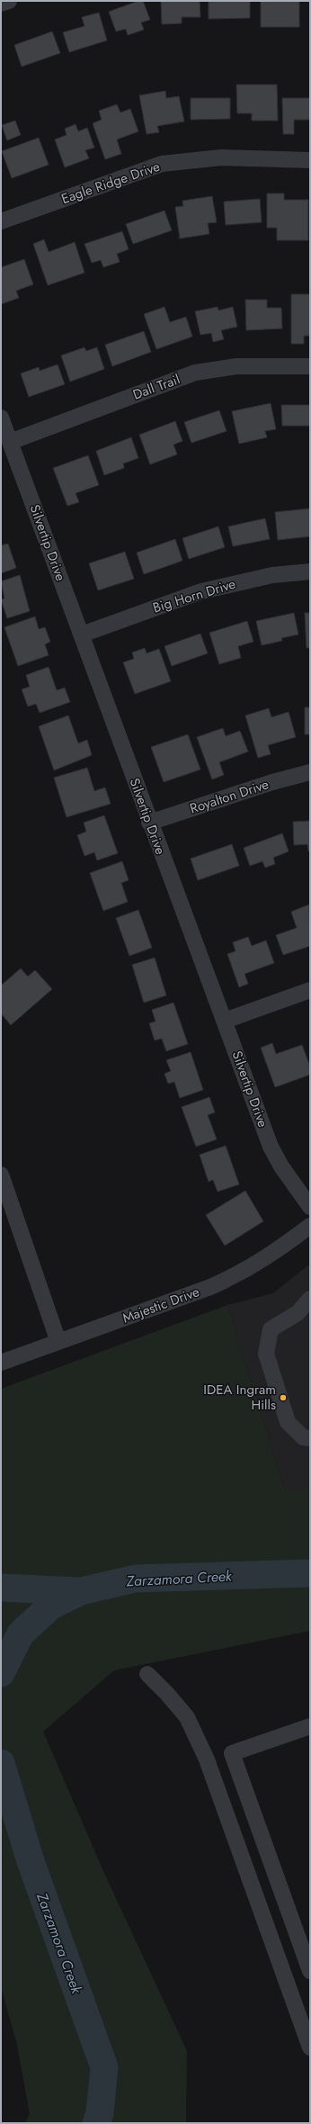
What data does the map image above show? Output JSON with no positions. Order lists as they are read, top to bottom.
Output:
{
  "streets": {
    "street": [
      "Eagle Ridge Drive",
      "Dall Trail",
      "Silvertip Drive",
      "Big Horn Drive",
      "Royalton Drive",
      "Majestic Drive"
    ]
  },
  "crossings": [
    ["Dall Trail", "Silvertip Drive"],
    ["Silvertip Drive", "Big Horn Drive"],
    ["Silvertip Drive", "Royalton Drive"]
  ],
  "water": ["Zarzamora Creek"],
  "places": ["IDEA Ingram Hills"]
}
